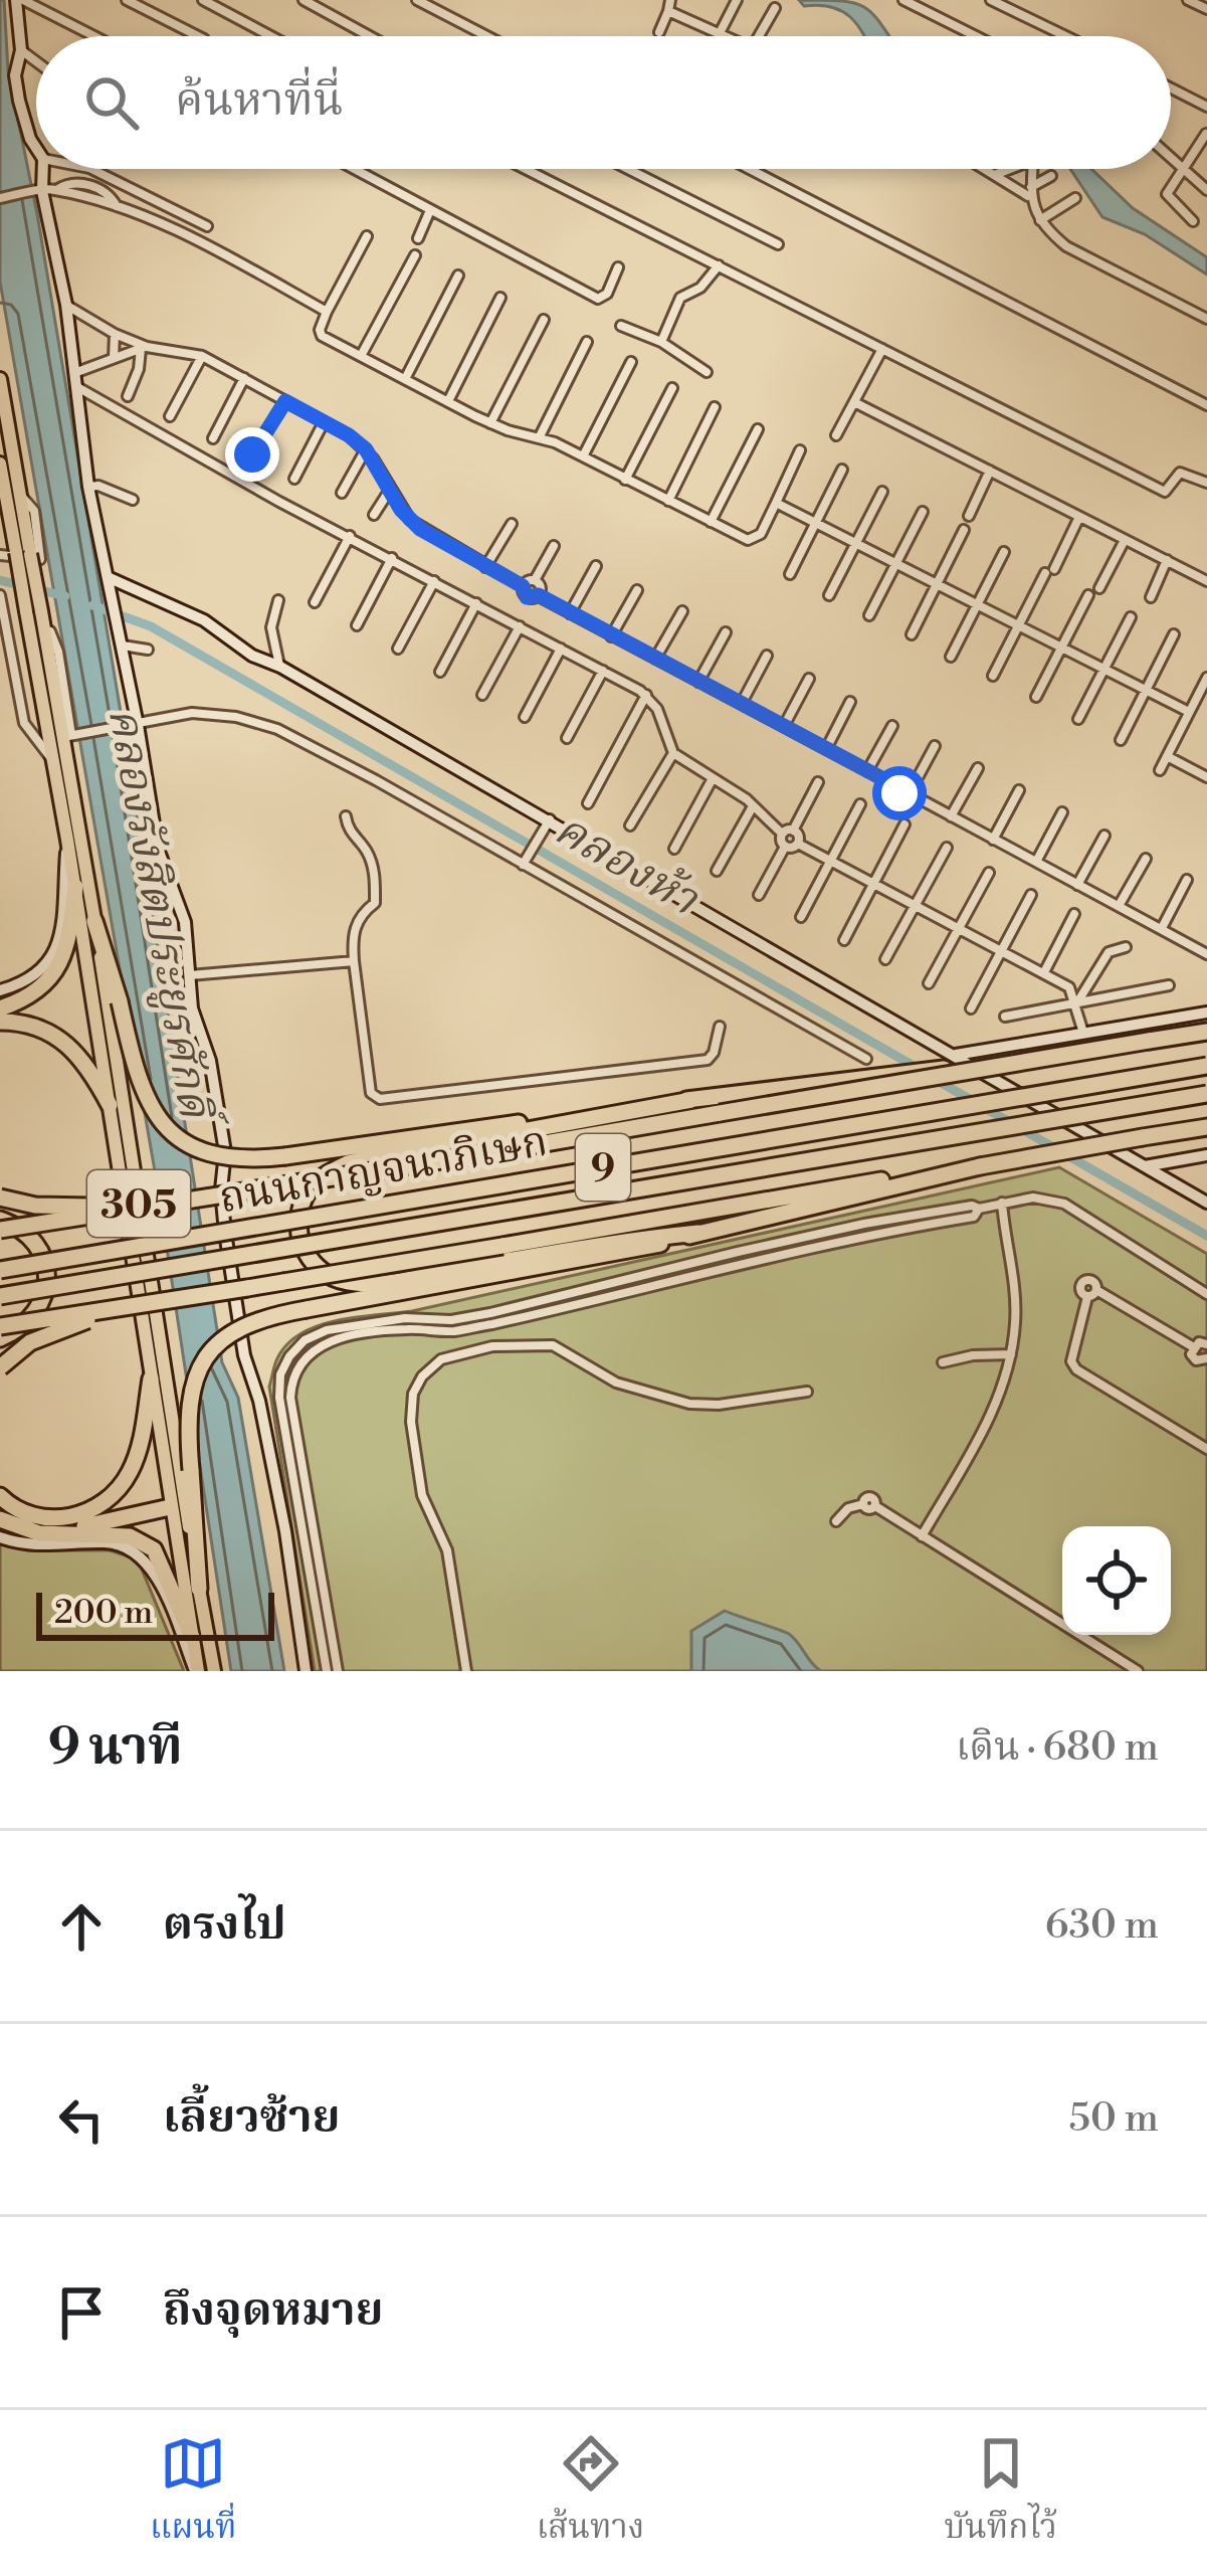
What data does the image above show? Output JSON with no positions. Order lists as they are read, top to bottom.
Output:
{
  "streets": {
    "highway": ["9", "ถนนกาญจนาภิเษก"],
    "main road": ["305"]
  },
  "water": ["คลองห้า", "คลองรังสิตประยูรศักดิ์"],
  "scale_bar": "200 m",
  "page": {
    "search": "ค้นหาที่นี่",
    "scale": "200 m",
    "heading": ["9 นาที", "เดิน · 680 m"],
    "list": [
      ["ตรงไป", "630 m"],
      ["เลี้ยวซ้าย", "50 m"],
      "ถึงจุดหมาย"
    ],
    "nav": ["แผนที่", "เส้นทาง", "บันทึกไว้"]
  }
}
